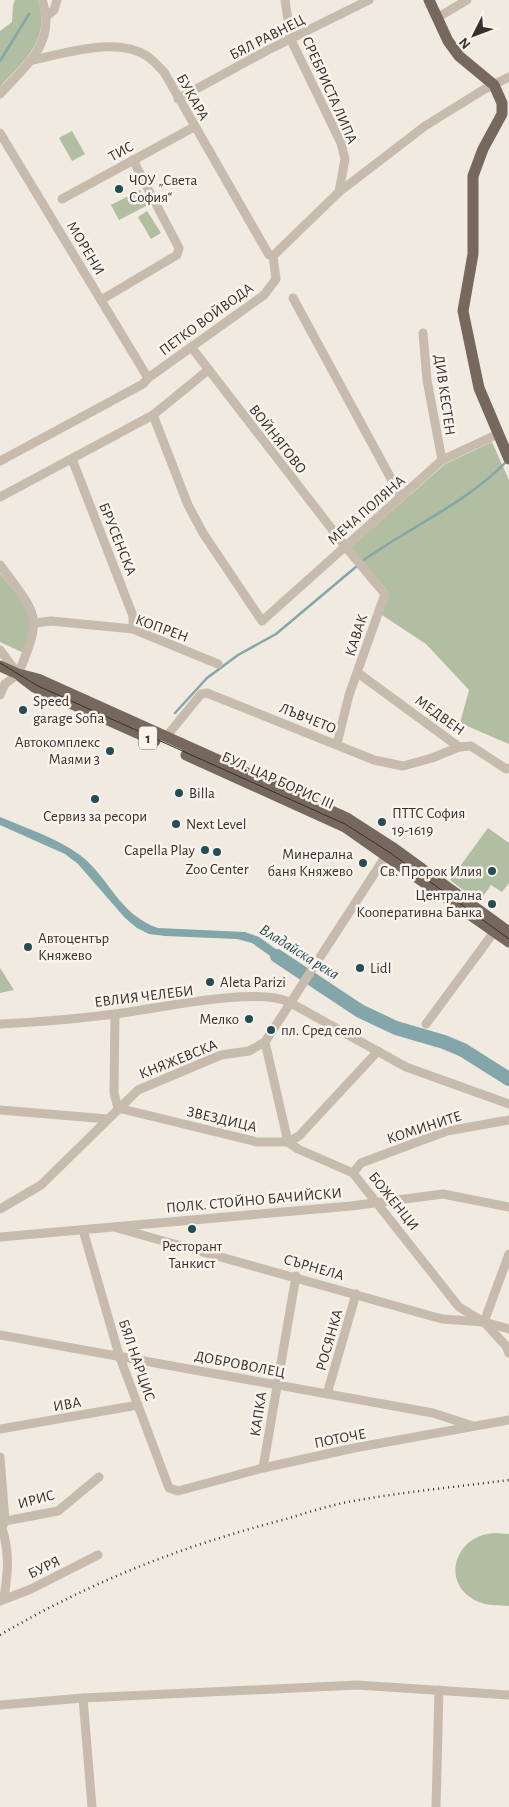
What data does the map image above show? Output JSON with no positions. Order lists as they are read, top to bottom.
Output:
{
  "streets": {
    "main road": ["1", "БУЛ. ЦАР БОРИС III"],
    "street": [
      "БЯЛ РАВНЕЦ",
      "СРЕБРИСТА ЛИПА",
      "БУКАРА",
      "ТИС",
      "МОРЕНИ",
      "ПЕТКО ВОЙВОДА",
      "ДИВ КЕСТЕН",
      "ВОЙНЯГОВО",
      "МЕЧА ПОЛЯНА",
      "БРУСЕНСКА",
      "КОПРЕН",
      "КАВАК",
      "МЕДВЕН",
      "ЛЪВЧЕТО",
      "ЕВЛИЯ ЧЕЛЕБИ",
      "КНЯЖЕВСКА",
      "ЗВЕЗДИЦА",
      "КОМИНИТЕ",
      "ПОЛК. СТОЙНО БАЧИЙСКИ",
      "БОЖЕНЦИ",
      "СЪРНЕЛА",
      "РОСЯНКА",
      "БЯЛ НАРЦИС",
      "ДОБРОВОЛЕЦ",
      "ИВА",
      "КАПКА",
      "ПОТОЧЕ",
      "ИРИС",
      "БУРЯ"
    ]
  },
  "crossings": [
    ["БЯЛ РАВНЕЦ", "СРЕБРИСТА ЛИПА"],
    ["БЯЛ РАВНЕЦ", "БУКАРА"],
    ["БУКАРА", "ТИС"],
    ["БУКАРА", "ПЕТКО ВОЙВОДА"],
    ["ТИС", "МОРЕНИ"],
    ["МОРЕНИ", "ПЕТКО ВОЙВОДА"],
    ["ПЕТКО ВОЙВОДА", "ВОЙНЯГОВО"],
    ["ДИВ КЕСТЕН", "МЕЧА ПОЛЯНА"],
    ["ВОЙНЯГОВО", "МЕЧА ПОЛЯНА"],
    ["ВОЙНЯГОВО", "КАВАК"],
    ["МЕЧА ПОЛЯНА", "КАВАК"],
    ["БРУСЕНСКА", "КОПРЕН"],
    ["КАВАК", "МЕДВЕН"],
    ["КАВАК", "ЛЪВЧЕТО"],
    ["МЕДВЕН", "ЛЪВЧЕТО"],
    ["ЛЪВЧЕТО", "БУЛ. ЦАР БОРИС III"],
    ["КНЯЖЕВСКА", "ЗВЕЗДИЦА"],
    ["ЗВЕЗДИЦА", "БОЖЕНЦИ"],
    ["КОМИНИТЕ", "БОЖЕНЦИ"],
    ["ПОЛК. СТОЙНО БАЧИЙСКИ", "БОЖЕНЦИ"],
    ["ПОЛК. СТОЙНО БАЧИЙСКИ", "СЪРНЕЛА"],
    ["ПОЛК. СТОЙНО БАЧИЙСКИ", "БЯЛ НАРЦИС"],
    ["БОЖЕНЦИ", "СЪРНЕЛА"],
    ["СЪРНЕЛА", "РОСЯНКА"],
    ["СЪРНЕЛА", "КАПКА"],
    ["РОСЯНКА", "ДОБРОВОЛЕЦ"],
    ["БЯЛ НАРЦИС", "ДОБРОВОЛЕЦ"],
    ["БЯЛ НАРЦИС", "ИВА"],
    ["БЯЛ НАРЦИС", "ПОТОЧЕ"],
    ["ДОБРОВОЛЕЦ", "КАПКА"],
    ["ДОБРОВОЛЕЦ", "ПОТОЧЕ"],
    ["КАПКА", "ПОТОЧЕ"]
  ],
  "water": ["Владайска река"],
  "places": [
    "ЧОУ „Света София“",
    "Speed garage Sofia",
    "Автокомплекс Маями 3",
    "Billa",
    "Сервиз за ресори",
    "ПТТС София 19-1619",
    "Next Level",
    "Capella Play",
    "Zoo Center",
    "Минерална баня Княжево",
    "Св. Пророк Илия",
    "Централна Кооперативна Банка",
    "Автоцентър Княжево",
    "Lidl",
    "Aleta Parizi",
    "Мелко",
    "пл. Сред село",
    "Ресторант Танкист"
  ],
  "north": "bottom left"
}
